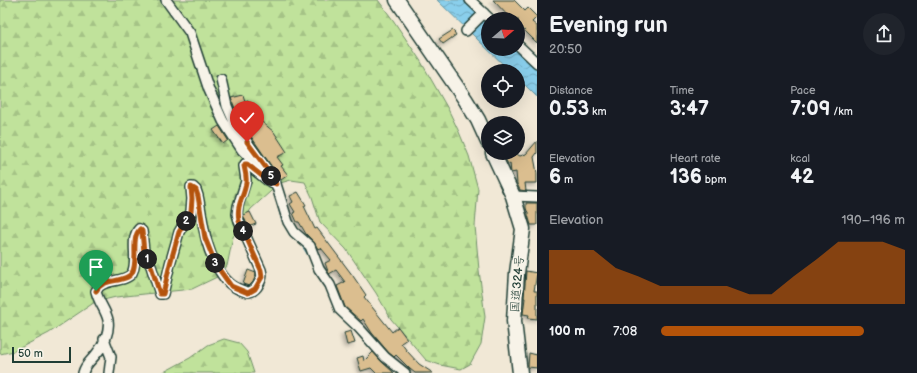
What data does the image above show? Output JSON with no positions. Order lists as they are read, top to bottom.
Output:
{
  "streets": {
    "highway": ["国道324号"]
  },
  "scale_bar": "50 m",
  "north": "right",
  "page": {
    "heading": ["Evening run", "20:50"],
    "stats": [
      ["Distance", "0.53 km"],
      ["Time", "3:47"],
      ["Pace", "7:09 /km"],
      ["Elevation", "6 m"],
      ["Heart rate", "136 bpm"],
      ["kcal", "42"]
    ],
    "pins": [
      "5",
      "2",
      "4",
      "1",
      "3"
    ],
    "chart": ["Elevation", "190–196 m"],
    "list": [
      {
        "name": "100 m",
        "note": "7:08"
      }
    ],
    "scale": "50 m"
  }
}
